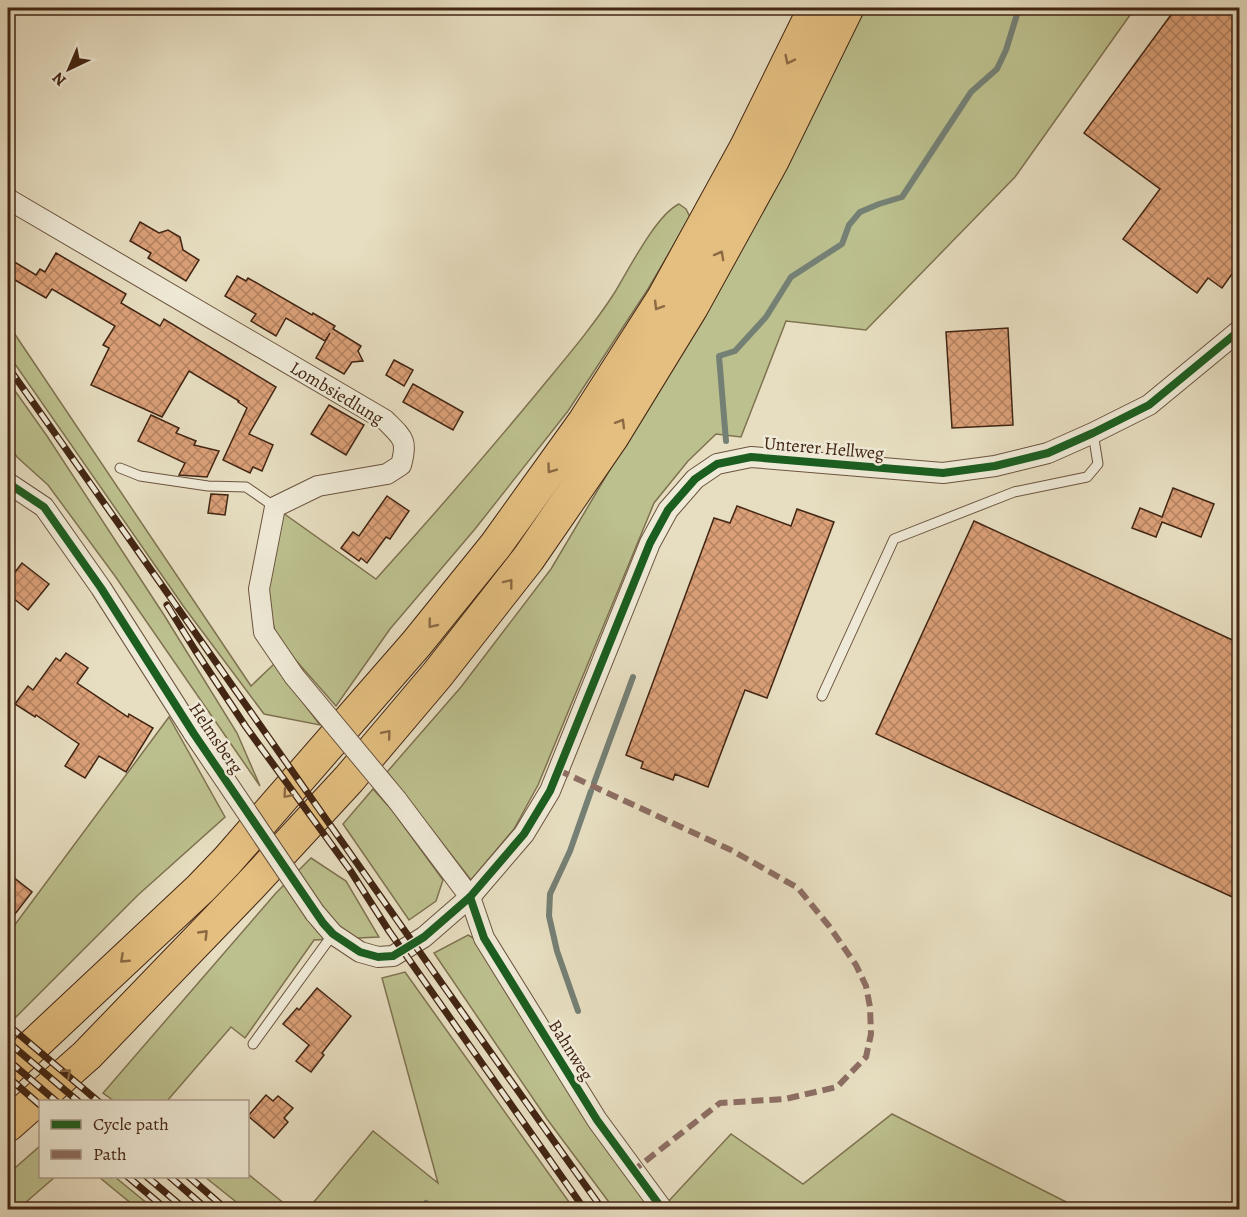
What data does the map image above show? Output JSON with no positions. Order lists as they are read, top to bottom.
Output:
{
  "streets": {
    "street": [
      "Lombsiedlung",
      "Unterer Hellweg",
      "Helmsberg",
      "Bahnweg"
    ]
  },
  "crossings": [
    ["Unterer Hellweg", "Helmsberg"],
    ["Unterer Hellweg", "Bahnweg"]
  ],
  "legend": ["Cycle path", "Path"],
  "north": "bottom left"
}
